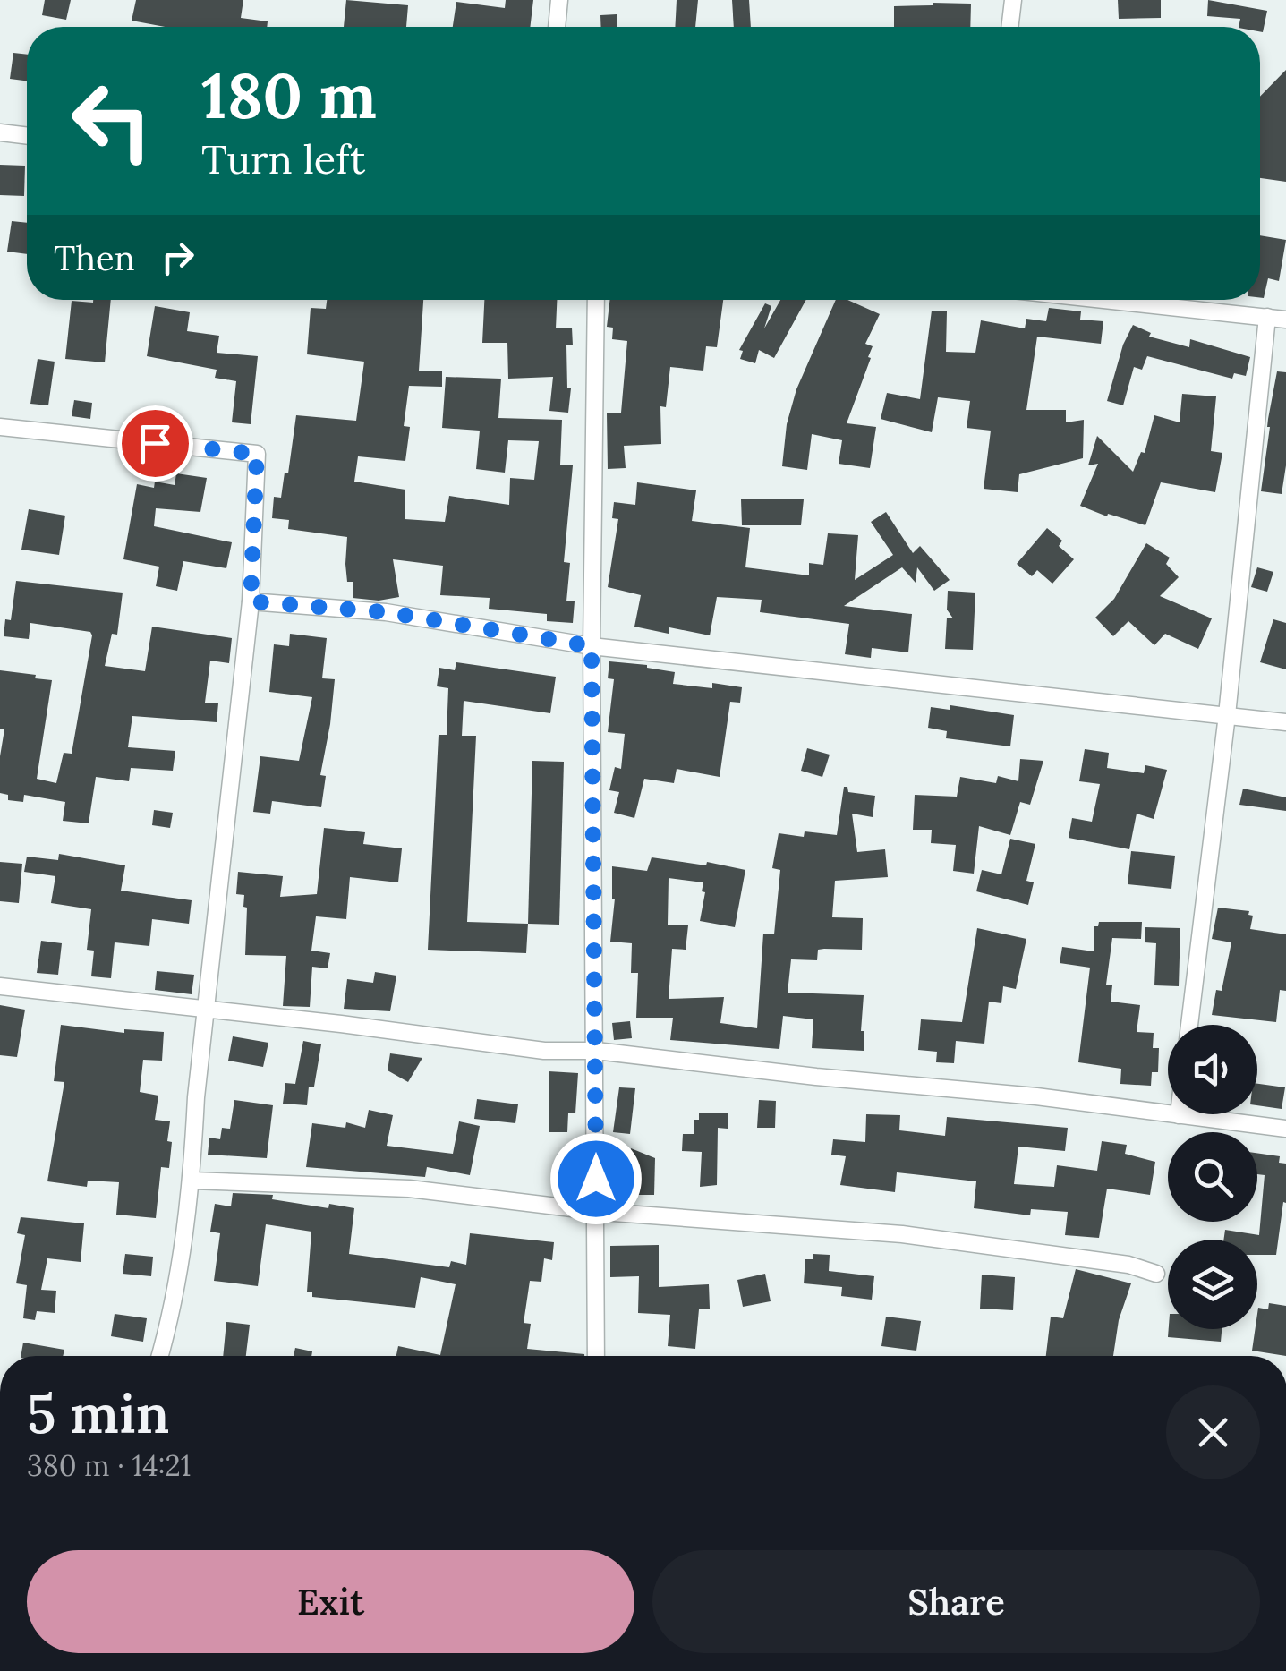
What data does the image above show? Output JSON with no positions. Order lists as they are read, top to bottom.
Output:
{
  "page": {
    "turn": ["180 m", "Turn left"],
    "then": "Then",
    "heading": ["5 min", "380 m · 14:21"],
    "buttons": ["Exit", "Share"]
  }
}
